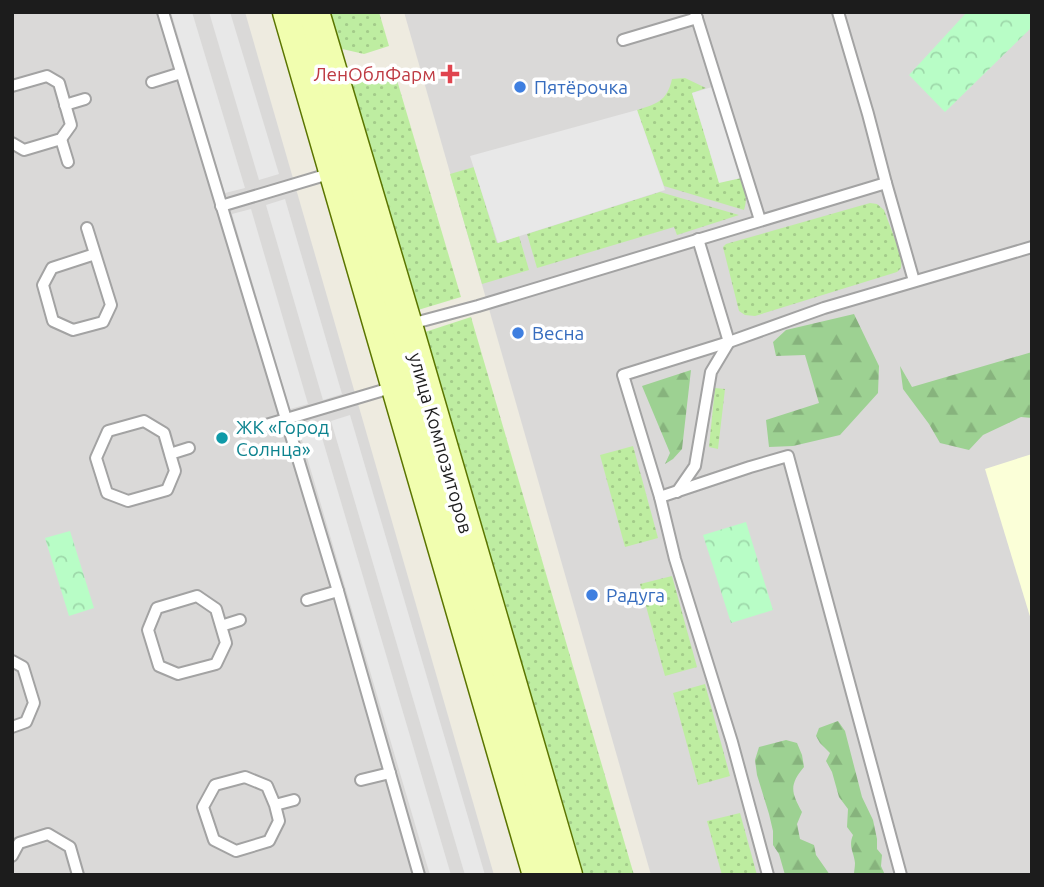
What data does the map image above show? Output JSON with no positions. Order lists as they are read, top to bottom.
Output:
{
  "streets": {
    "street": ["улица Композиторов"]
  },
  "places": {
    "health": ["ЛенОблФарм"],
    "other": [
      "Пятёрочка",
      "Весна",
      "ЖК «Город Солнца»",
      "Радуга"
    ]
  }
}
